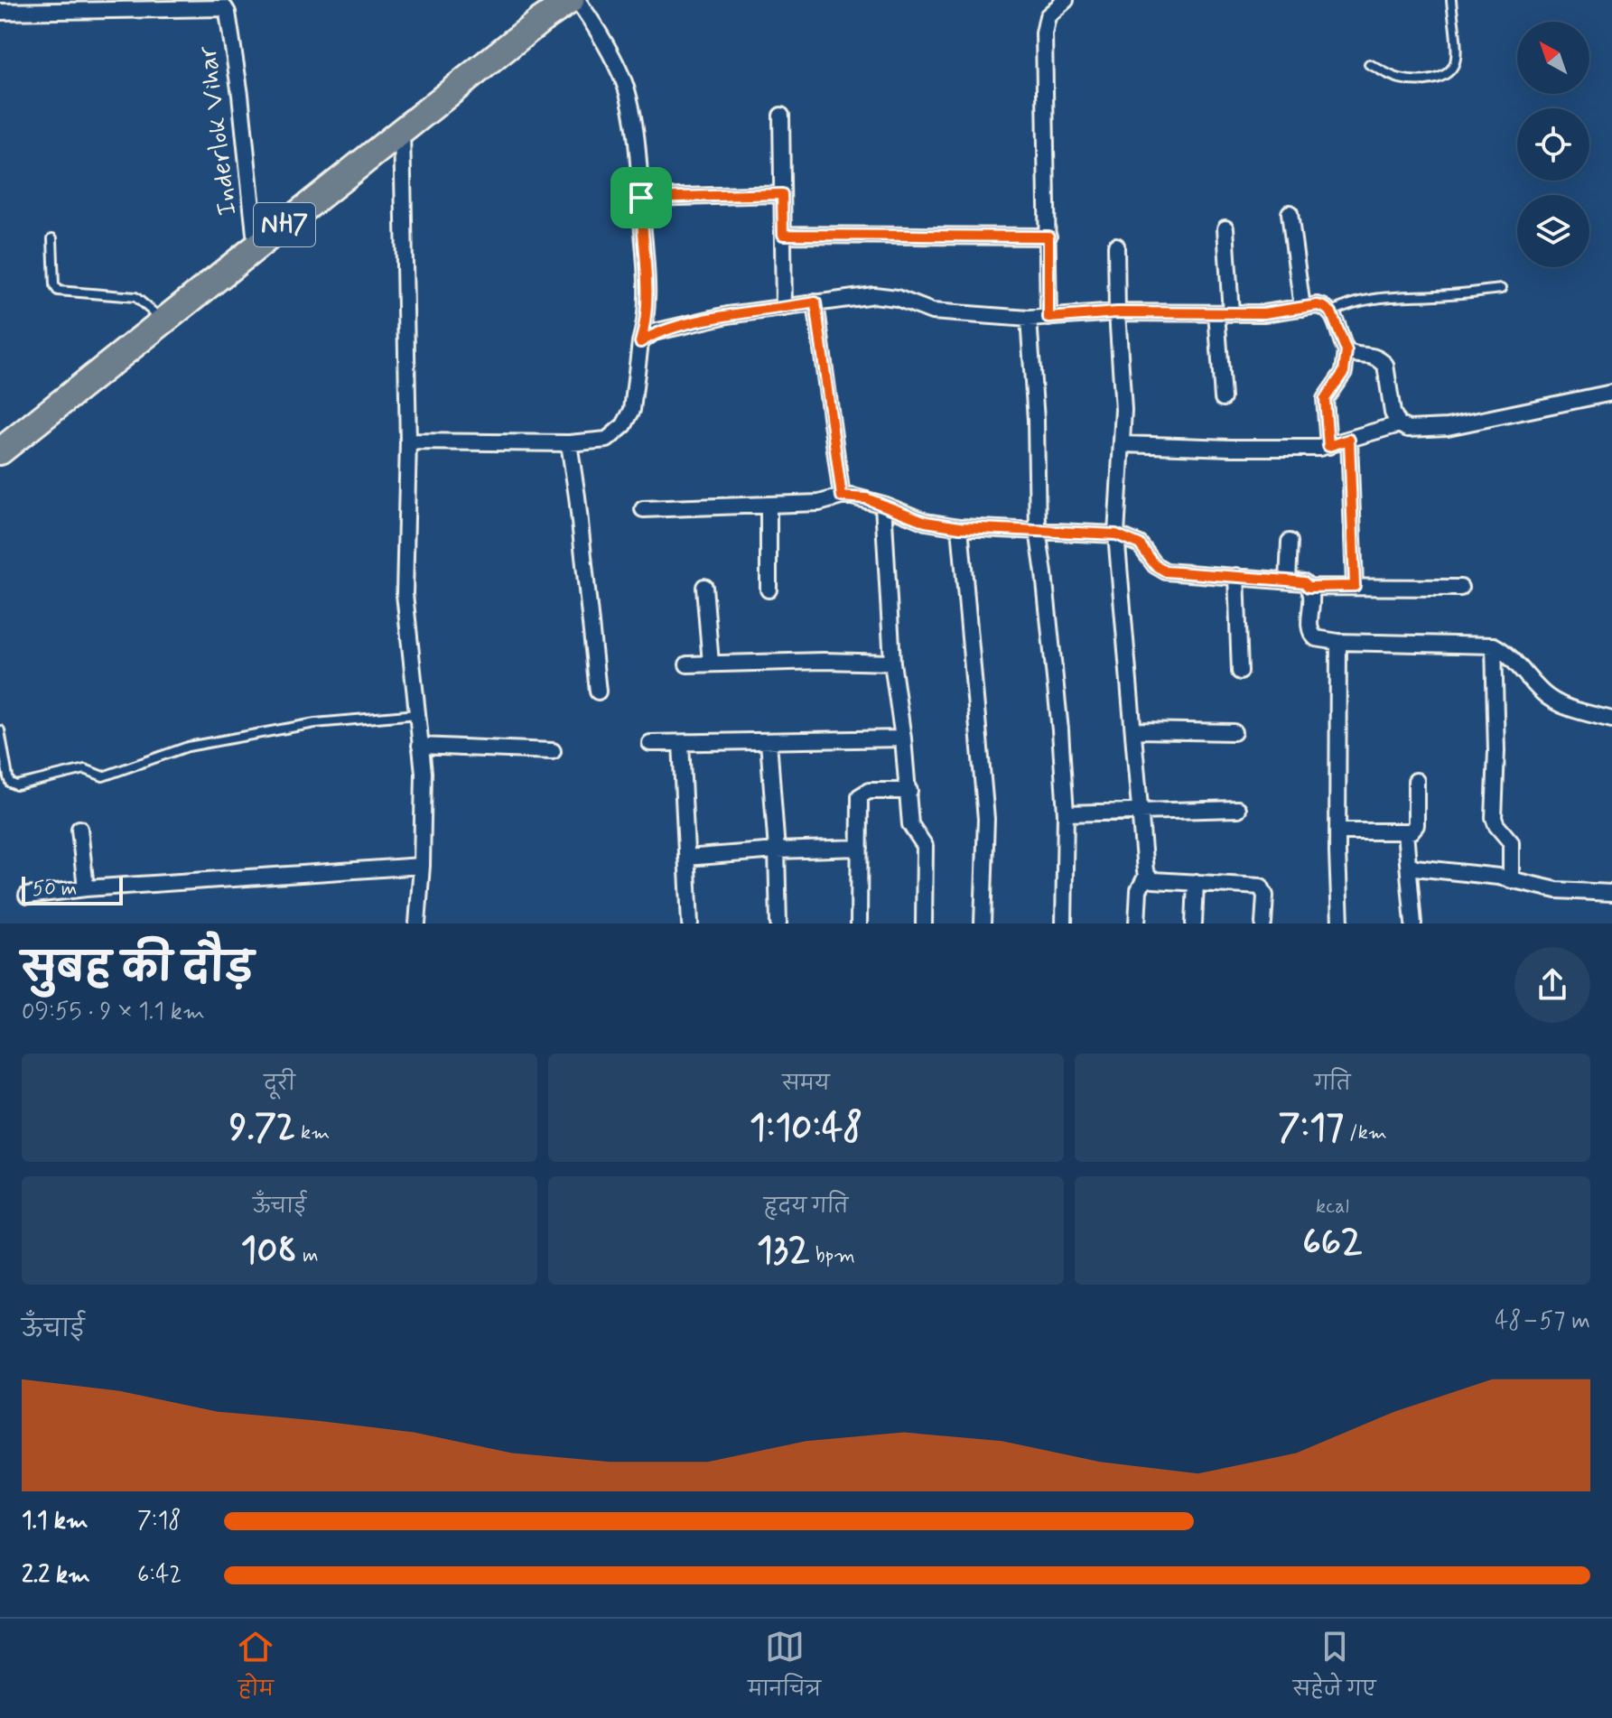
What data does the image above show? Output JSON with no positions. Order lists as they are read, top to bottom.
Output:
{
  "streets": {
    "highway": ["NH7"],
    "street": ["Inderlok Vihar"]
  },
  "crossings": [
    ["Inderlok Vihar", "NH7"]
  ],
  "scale_bar": "50 m",
  "north": "top left",
  "page": {
    "scale": "50 m",
    "heading": ["सुबह की दौड़", "09:55 · 9 × 1.1 km"],
    "stats": [
      ["दूरी", "9.72 km"],
      ["समय", "1:10:48"],
      ["गति", "7:17 /km"],
      ["ऊँचाई", "108 m"],
      ["हृदय गति", "132 bpm"],
      ["kcal", "662"]
    ],
    "chart": ["ऊँचाई", "48–57 m"],
    "list": [
      {
        "name": "1.1 km",
        "note": "7:18"
      },
      {
        "name": "2.2 km",
        "note": "6:42"
      }
    ],
    "tabs": ["होम", "मानचित्र", "सहेजे गए"]
  }
}
